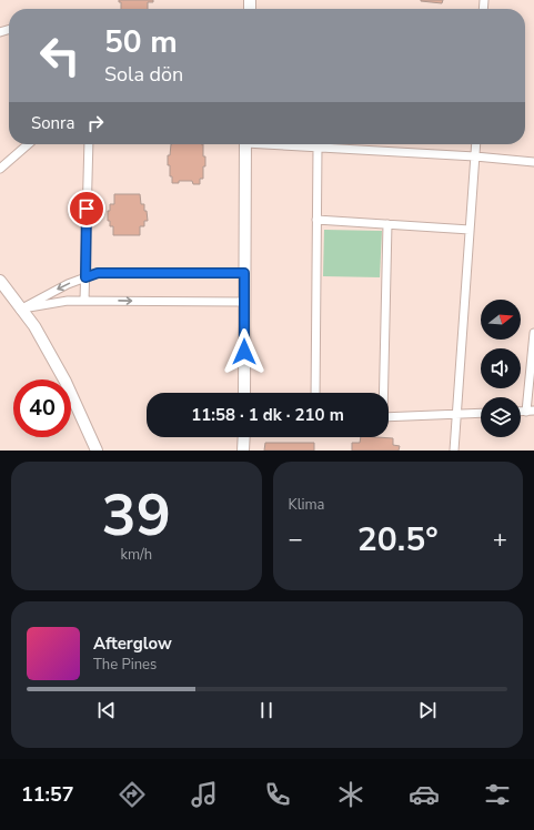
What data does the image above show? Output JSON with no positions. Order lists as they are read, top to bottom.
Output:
{
  "north": "right",
  "page": {
    "turn": ["50 m", "Sola dön"],
    "then": "Sonra",
    "limit": "40",
    "trip": "11:58 · 1 dk · 210 m",
    "tile": [
      ["39", "km/h"],
      "Klima"
    ],
    "heat": ["−", "20.5°", "+"],
    "song": ["Afterglow", "The Pines"],
    "tabs": "11:57"
  }
}
